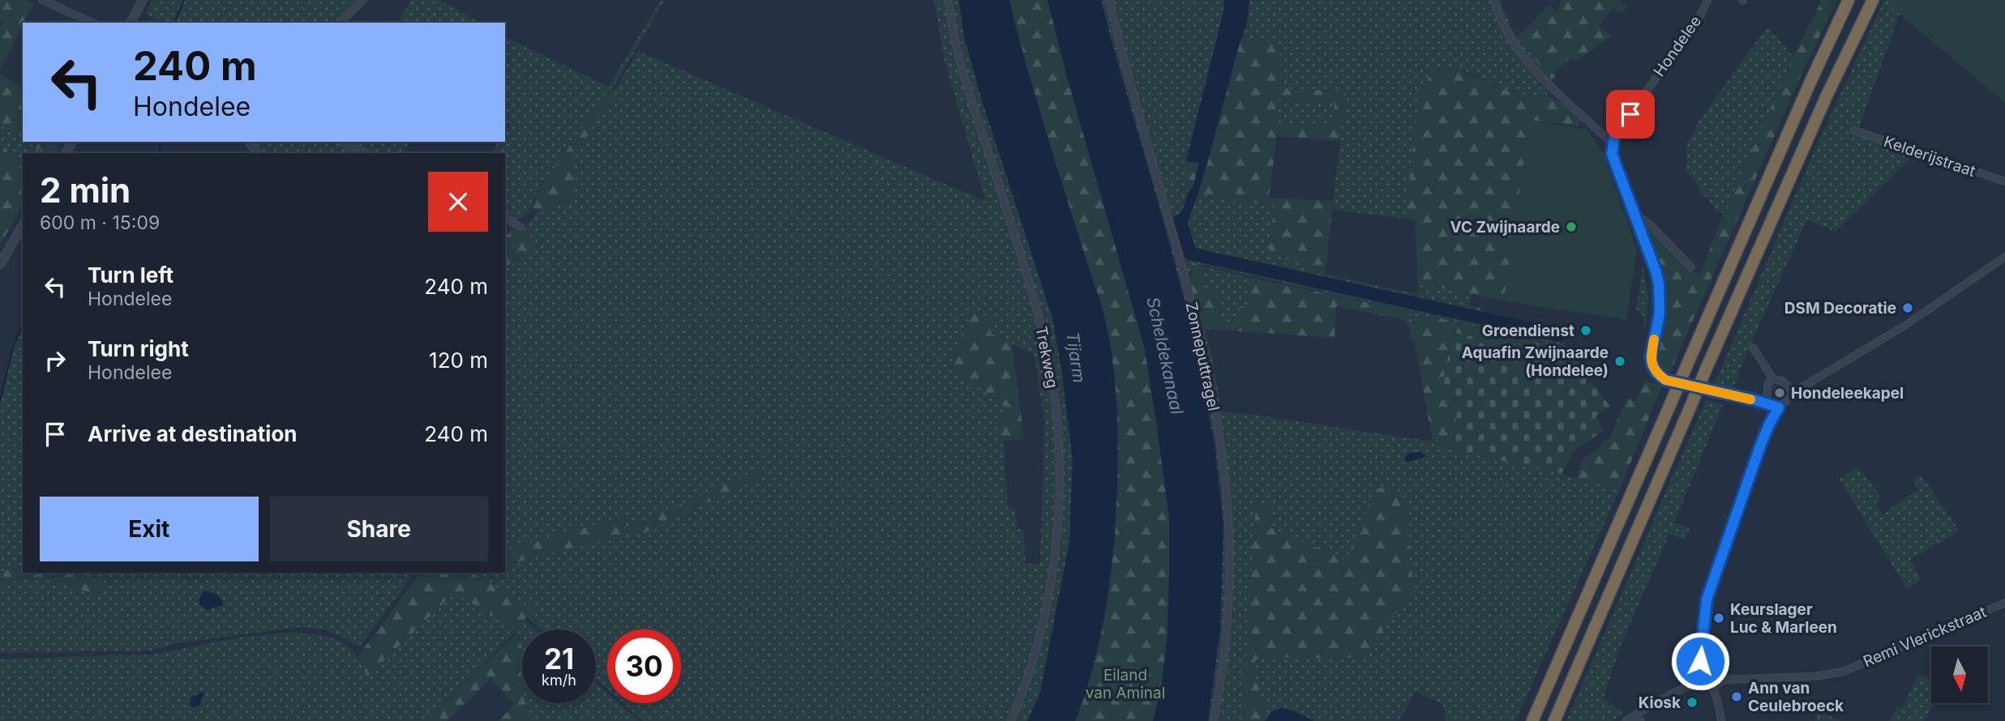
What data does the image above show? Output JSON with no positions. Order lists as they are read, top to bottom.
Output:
{
  "streets": {
    "street": [
      "Hondelee",
      "Kelderijstraat",
      "Zonneputtragel",
      "Trekweg",
      "Remi Vlerickstraat"
    ]
  },
  "water": ["Scheldekanaal", "Tijarm"],
  "parks": ["Eiland van Aminal"],
  "places": [
    "VC Zwijnaarde",
    "DSM Decoratie",
    "Groendienst",
    "Aquafin Zwijnaarde (Hondelee)",
    "Hondeleekapel",
    "Keurslager Luc & Marleen",
    "Ann van Ceulebroeck",
    "Kiosk"
  ],
  "north": "bottom",
  "page": {
    "turn": ["240 m", "Hondelee"],
    "heading": ["2 min", "600 m · 15:09"],
    "list": [
      {
        "name": "Turn left",
        "note": "Hondelee",
        "value": "240 m"
      },
      {
        "name": "Turn right",
        "note": "Hondelee",
        "value": "120 m"
      },
      {
        "name": "Arrive at destination",
        "value": "240 m"
      }
    ],
    "buttons": ["Exit", "Share"],
    "speed": "21 km/h",
    "limit": "30"
  }
}
